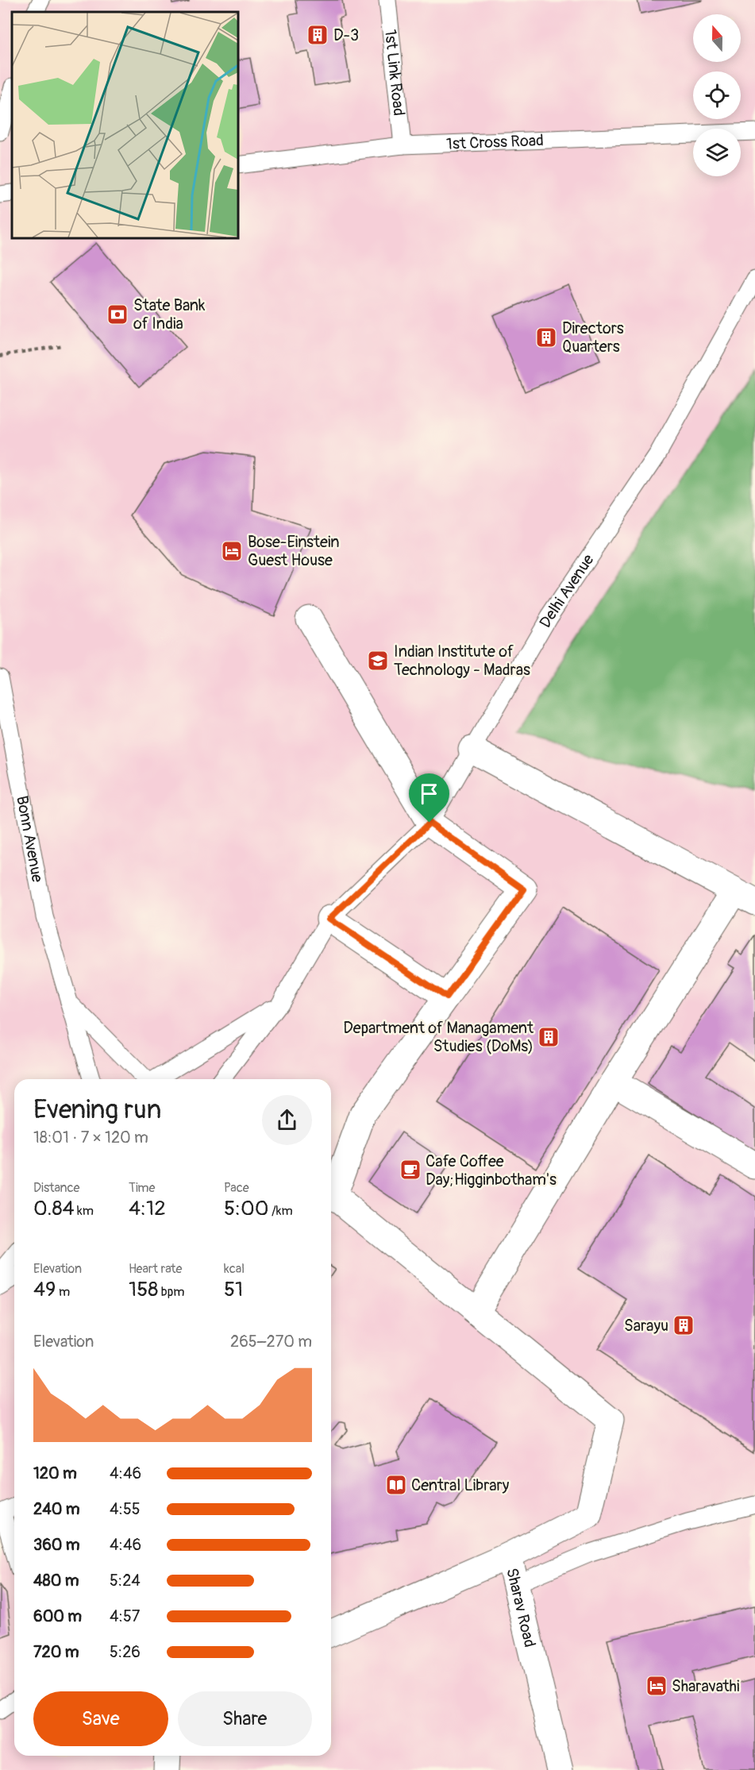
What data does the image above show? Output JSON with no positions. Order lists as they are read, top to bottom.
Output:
{
  "streets": {
    "street": ["Sharav Road"],
    "lane": [
      "1st Link Road",
      "1st Cross Road",
      "Delhi Avenue",
      "Bonn Avenue"
    ]
  },
  "crossings": [
    ["1st Link Road", "1st Cross Road"]
  ],
  "places": {
    "building": [
      "D-3",
      "Directors Quarters",
      "Department of Managament Studies (DoMs)",
      "Sarayu"
    ],
    "bank": ["State Bank of India"],
    "hotel": ["Bose-Einstein Guest House", "Sharavathi"],
    "school or university": ["Indian Institute of Technology - Madras"],
    "cafe": ["Cafe Coffee Day;Higginbotham's"],
    "library": ["Central Library"]
  },
  "north": "top",
  "page": {
    "heading": ["Evening run", "18:01 · 7 × 120 m"],
    "stats": [
      ["Distance", "0.84 km"],
      ["Time", "4:12"],
      ["Pace", "5:00 /km"],
      ["Elevation", "49 m"],
      ["Heart rate", "158 bpm"],
      ["kcal", "51"]
    ],
    "chart": ["Elevation", "265–270 m"],
    "list": [
      {
        "name": "120 m",
        "note": "4:46"
      },
      {
        "name": "240 m",
        "note": "4:55"
      },
      {
        "name": "360 m",
        "note": "4:46"
      },
      {
        "name": "480 m",
        "note": "5:24"
      },
      {
        "name": "600 m",
        "note": "4:57"
      },
      {
        "name": "720 m",
        "note": "5:26"
      }
    ],
    "buttons": ["Save", "Share"]
  }
}
